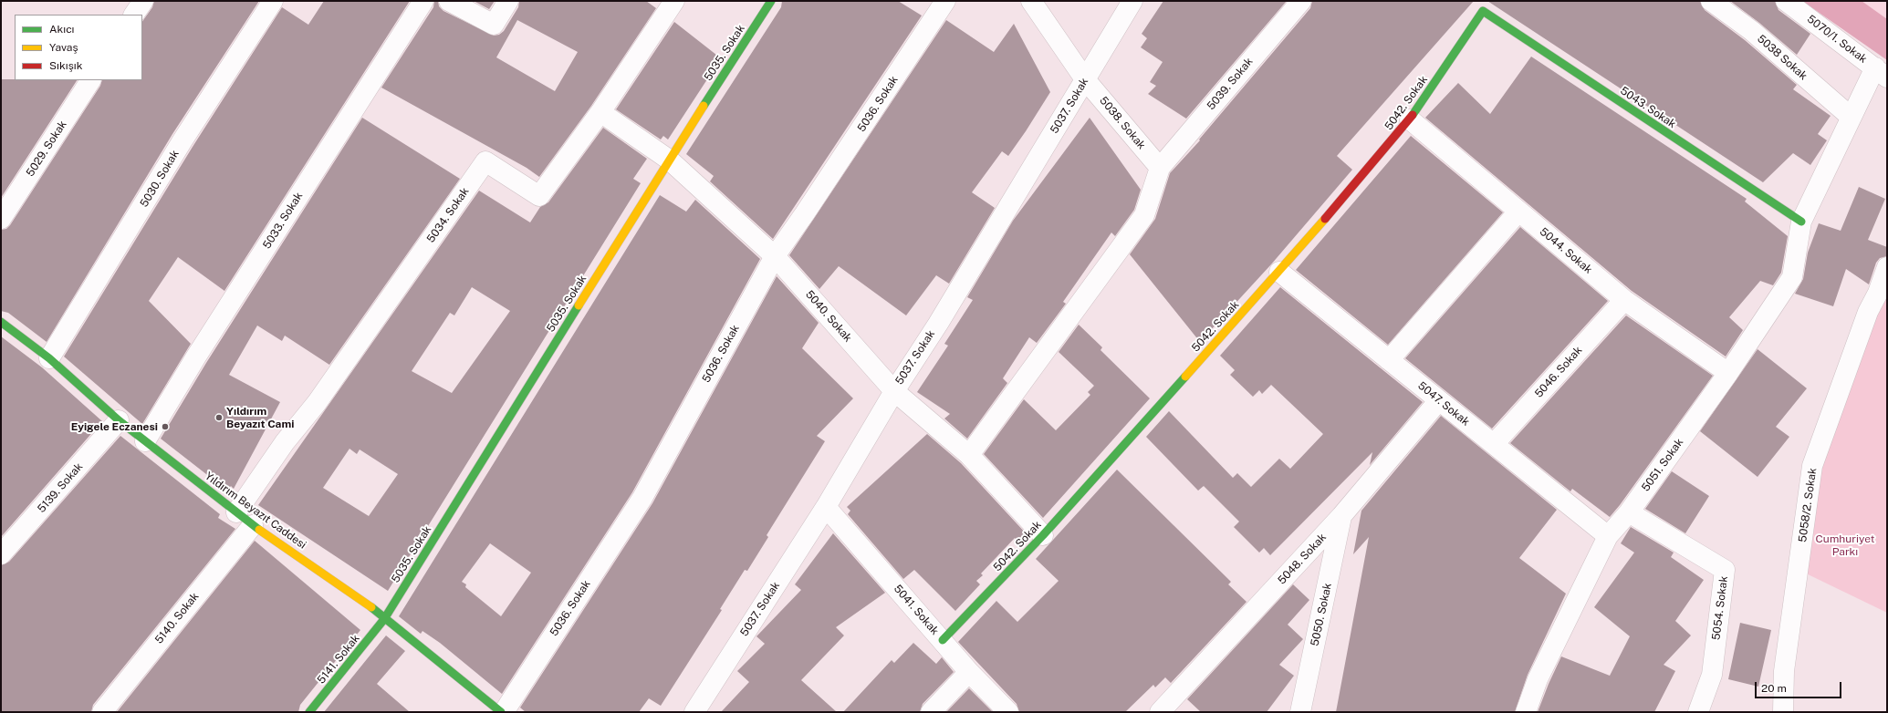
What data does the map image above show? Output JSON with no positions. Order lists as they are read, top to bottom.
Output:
{
  "streets": {
    "street": [
      "5070/1. Sokak",
      "5035. Sokak",
      "5038 Sokak",
      "5039. Sokak",
      "5042. Sokak",
      "5036. Sokak",
      "5037. Sokak",
      "5043. Sokak",
      "5038. Sokak",
      "5029. Sokak",
      "5030. Sokak",
      "5034. Sokak",
      "5033. Sokak",
      "5044. Sokak",
      "5040. Sokak",
      "5046. Sokak",
      "5047. Sokak",
      "5051. Sokak",
      "5139. Sokak",
      "5058/2. Sokak",
      "Yıldırım Beyazıt Caddesi",
      "5048. Sokak",
      "5054. Sokak",
      "5041. Sokak",
      "5050. Sokak",
      "5140. Sokak",
      "5141. Sokak"
    ]
  },
  "crossings": [
    ["5070/1. Sokak", "5051. Sokak"],
    ["5035. Sokak", "5040. Sokak"],
    ["5035. Sokak", "Yıldırım Beyazıt Caddesi"],
    ["5035. Sokak", "5141. Sokak"],
    ["5038 Sokak", "5051. Sokak"],
    ["5039. Sokak", "5038. Sokak"],
    ["5042. Sokak", "5043. Sokak"],
    ["5042. Sokak", "5044. Sokak"],
    ["5042. Sokak", "5040. Sokak"],
    ["5042. Sokak", "5047. Sokak"],
    ["5042. Sokak", "5041. Sokak"],
    ["5036. Sokak", "5040. Sokak"],
    ["5036. Sokak", "Yıldırım Beyazıt Caddesi"],
    ["5037. Sokak", "5038. Sokak"],
    ["5037. Sokak", "5040. Sokak"],
    ["5037. Sokak", "5041. Sokak"],
    ["5043. Sokak", "5051. Sokak"],
    ["5030. Sokak", "Yıldırım Beyazıt Caddesi"],
    ["5034. Sokak", "5040. Sokak"],
    ["5034. Sokak", "Yıldırım Beyazıt Caddesi"],
    ["5033. Sokak", "Yıldırım Beyazıt Caddesi"],
    ["5044. Sokak", "5046. Sokak"],
    ["5044. Sokak", "5051. Sokak"],
    ["5046. Sokak", "5047. Sokak"],
    ["5047. Sokak", "5051. Sokak"],
    ["5047. Sokak", "5048. Sokak"],
    ["5051. Sokak", "5054. Sokak"],
    ["5139. Sokak", "Yıldırım Beyazıt Caddesi"],
    ["Yıldırım Beyazıt Caddesi", "5140. Sokak"],
    ["Yıldırım Beyazıt Caddesi", "5141. Sokak"],
    ["5048. Sokak", "5050. Sokak"]
  ],
  "parks": ["Cumhuriyet Parkı"],
  "places": ["Yıldırım Beyazıt Cami", "Eyigele Eczanesi"],
  "legend": ["Akıcı", "Yavaş", "Sıkışık"],
  "scale_bar": "20 m"
}
